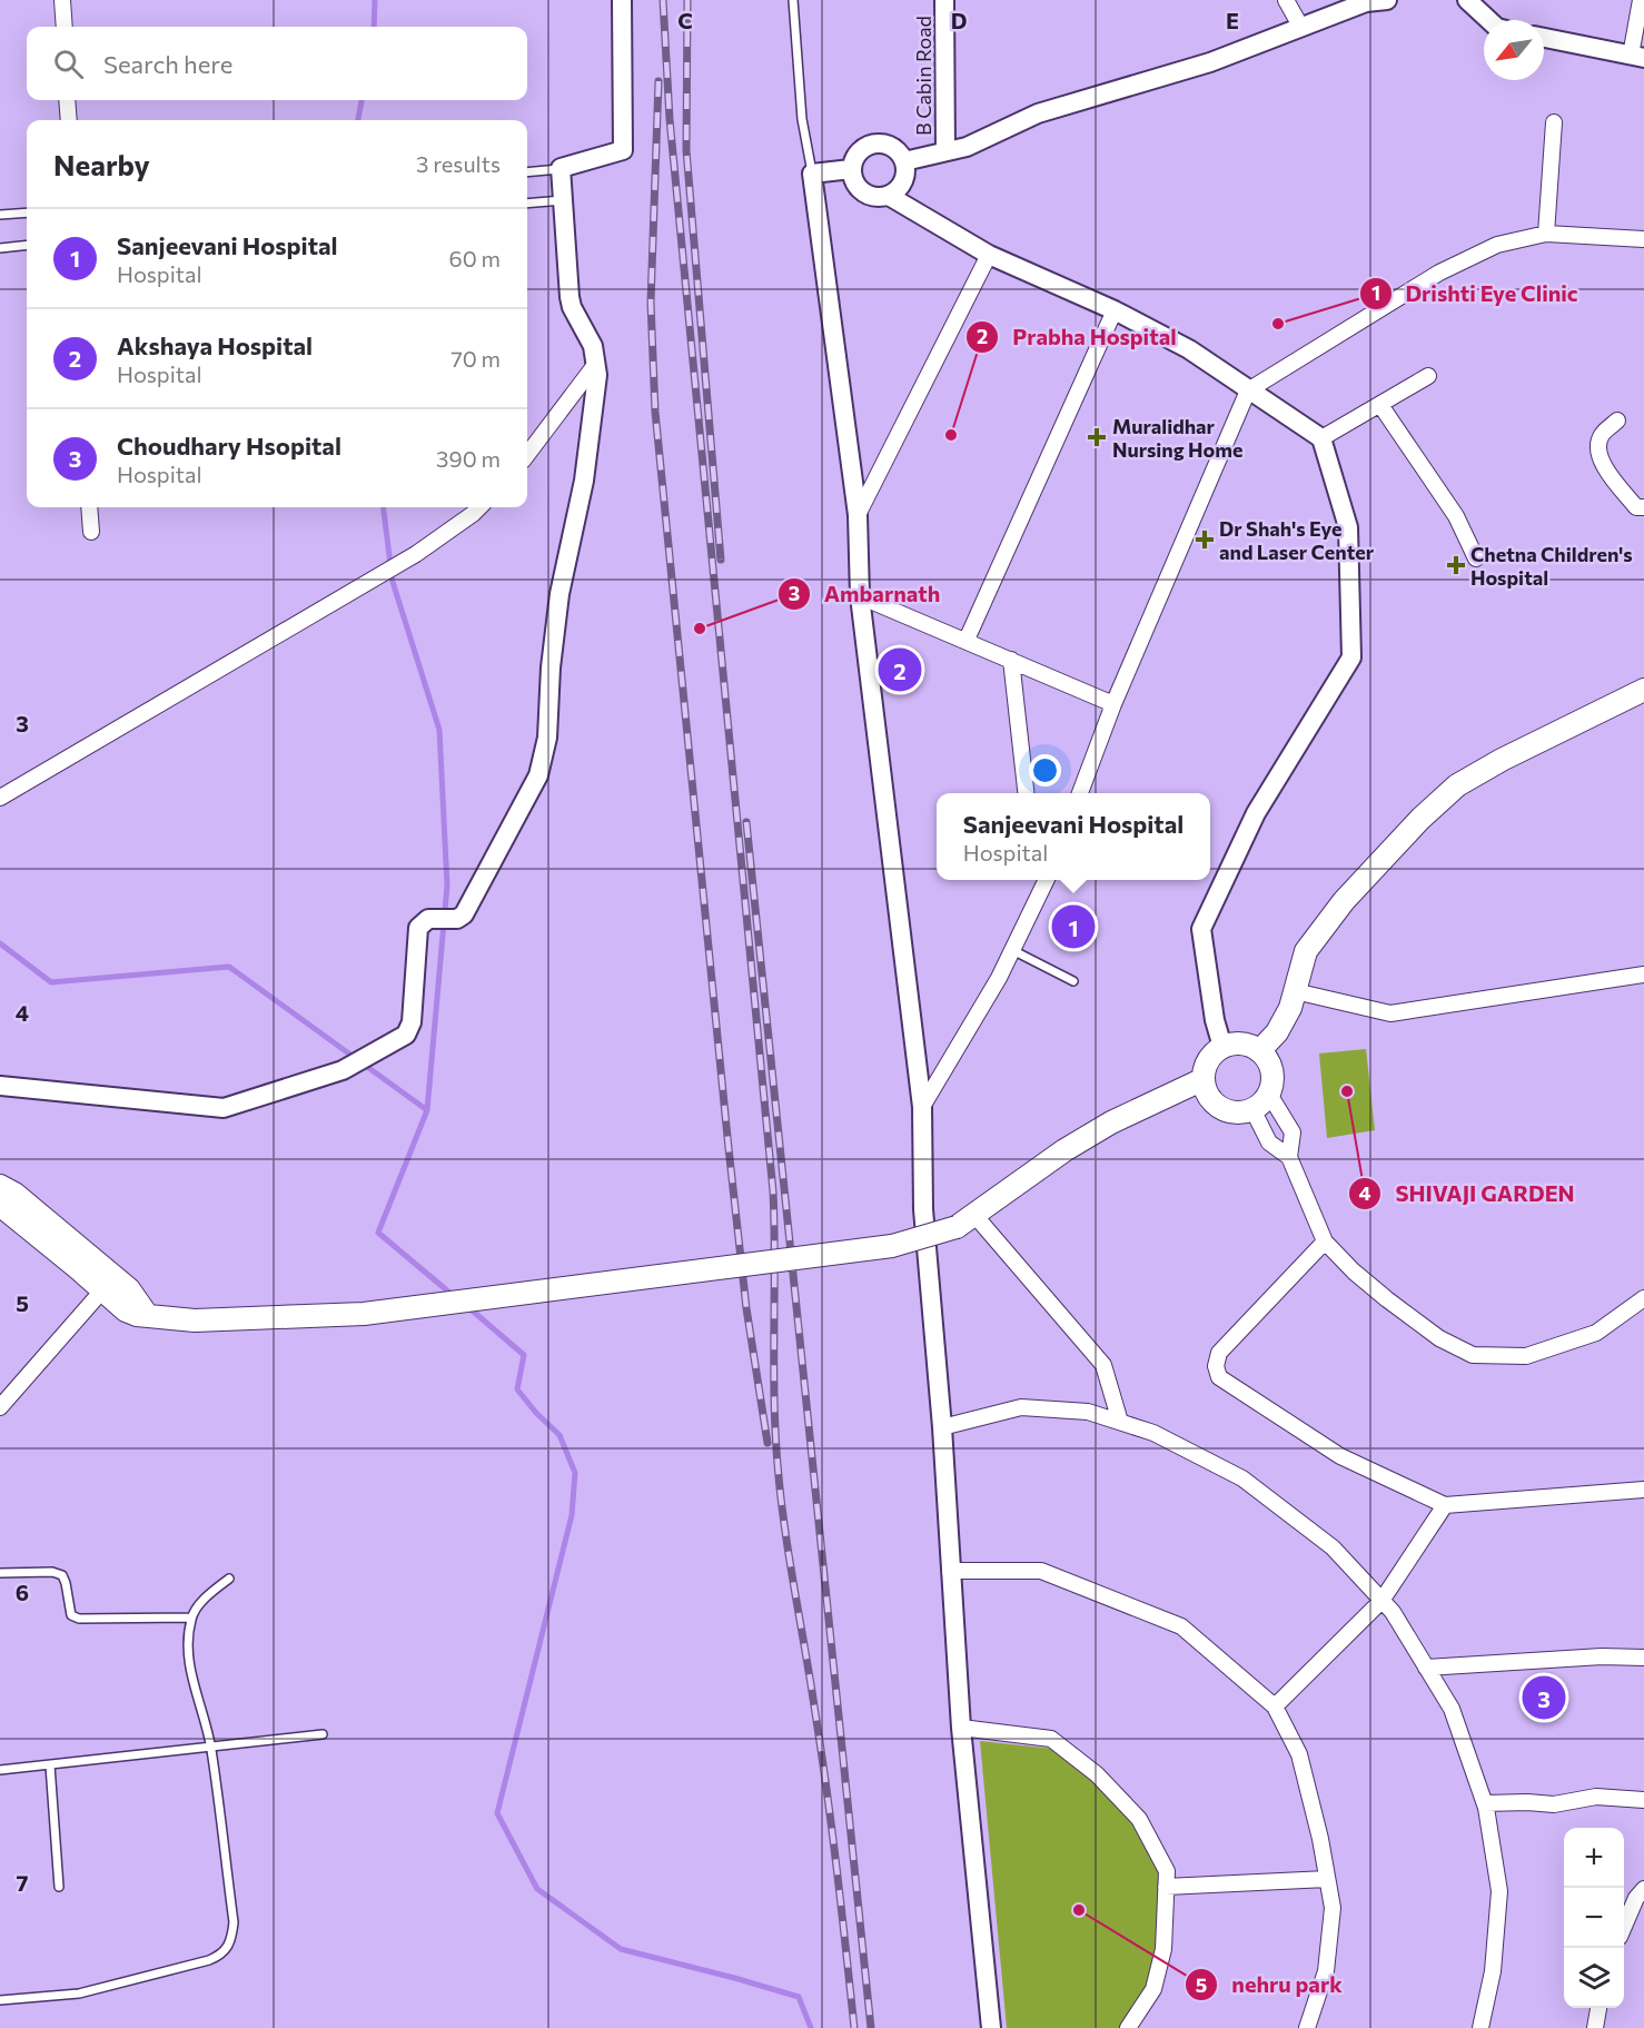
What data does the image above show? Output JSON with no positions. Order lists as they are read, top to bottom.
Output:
{
  "streets": {
    "street": ["B Cabin Road"]
  },
  "places": {
    "other": [
      "Drishti Eye Clinic",
      "Prabha Hospital",
      "Ambarnath",
      "SHIVAJI GARDEN",
      "nehru park"
    ],
    "health": ["Muralidhar Nursing Home", "Dr Shah's Eye and Laser Center", "Chetna Children's Hospital"]
  },
  "north": "bottom left",
  "page": {
    "search": "Search here",
    "heading": ["Nearby", "3 results"],
    "list": [
      {
        "mark": "1",
        "name": "Sanjeevani Hospital",
        "note": "Hospital",
        "value": "60 m"
      },
      {
        "mark": "2",
        "name": "Akshaya Hospital",
        "note": "Hospital",
        "value": "70 m"
      },
      {
        "mark": "3",
        "name": "Choudhary Hsopital",
        "note": "Hospital",
        "value": "390 m"
      }
    ],
    "pins": ["2", "1", "3"],
    "popup": ["Sanjeevani Hospital", "Hospital"],
    "map_buttons": ["+", "−"]
  },
  "grid": {
    "columns": ["C", "D", "E"],
    "rows": [
      "3",
      "4",
      "5",
      "6",
      "7"
    ]
  }
}
